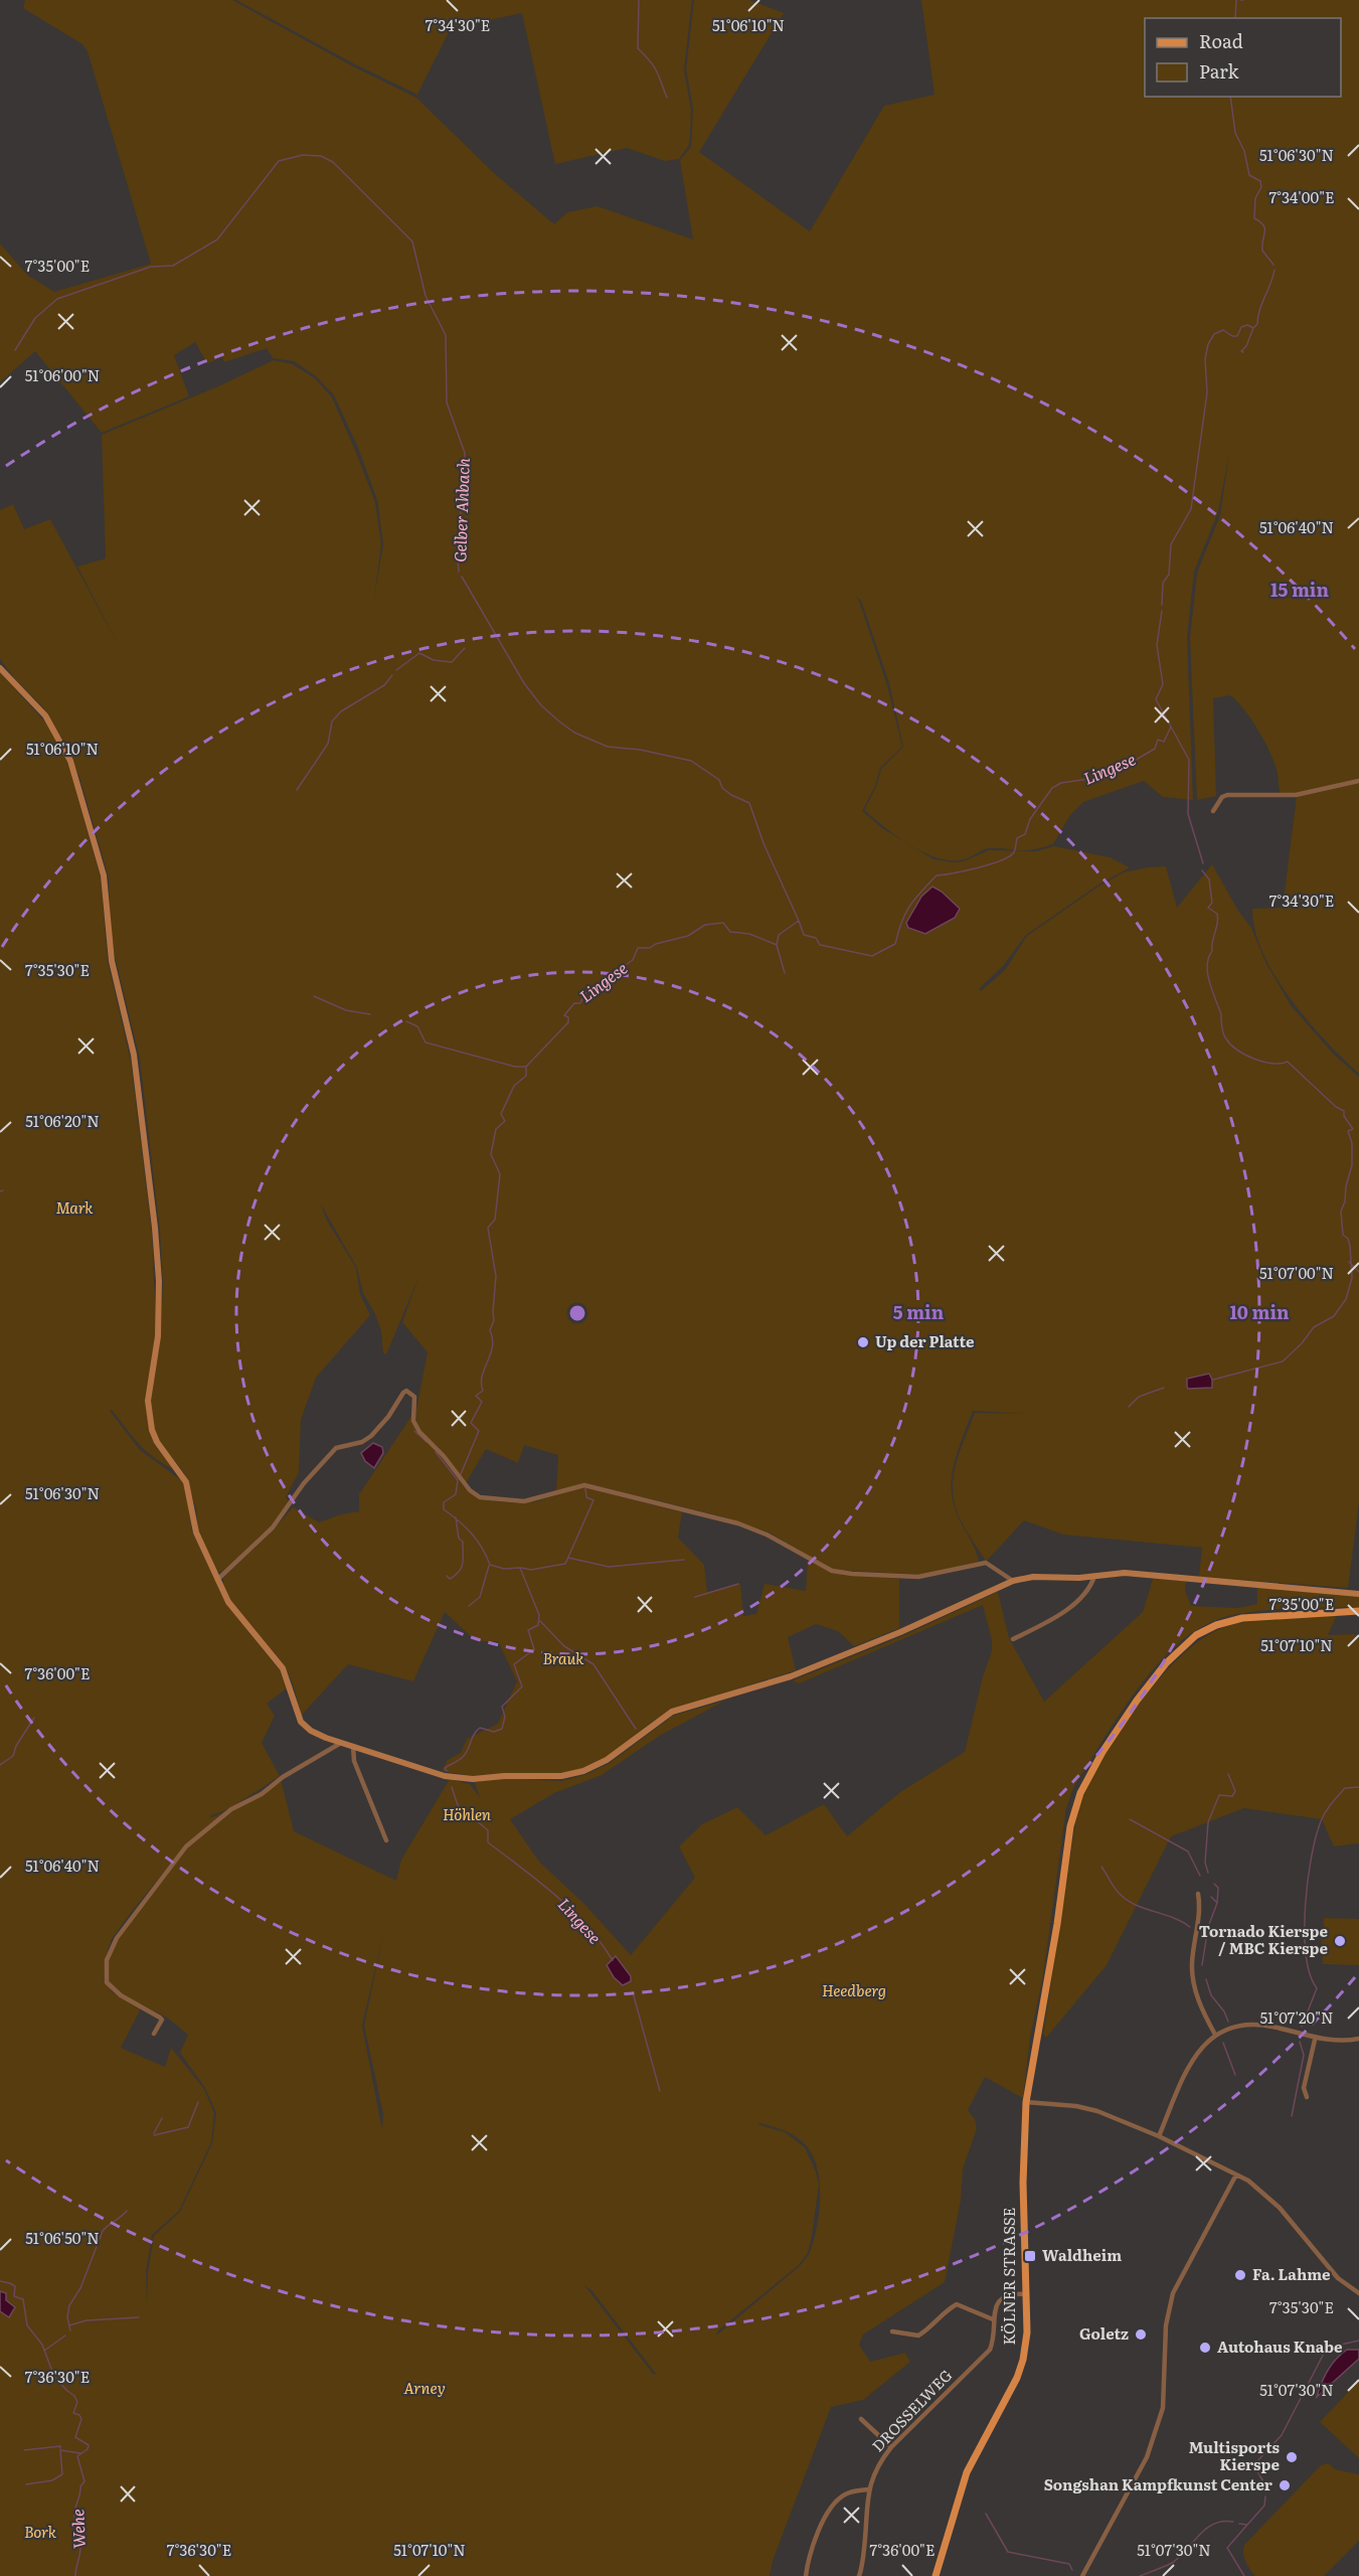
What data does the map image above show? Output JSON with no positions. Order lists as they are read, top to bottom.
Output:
{
  "streets": {
    "main road": ["KÖLNER STRASSE"],
    "street": ["DROSSELWEG"]
  },
  "crossings": [
    ["KÖLNER STRASSE", "DROSSELWEG"]
  ],
  "water": ["Gelber Ahbach", "Lingese", "Wehe"],
  "parks": [
    "Mark",
    "Brauk",
    "Höhlen",
    "Heedberg",
    "Arney",
    "Bork"
  ],
  "places": {
    "other": [
      "Up der Platte",
      "Tornado Kierspe / MBC Kierspe",
      "Fa. Lahme",
      "Goletz",
      "Autohaus Knabe",
      "Multisports Kierspe",
      "Songshan Kampfkunst Center"
    ],
    "transit": ["Waldheim"]
  },
  "legend": ["Road", "Park"],
  "coordinates": [
    "7°34'30\"E",
    "51°06'10\"N",
    "51°06'30\"N",
    "7°34'00\"E",
    "7°35'00\"E",
    "51°06'00\"N",
    "51°06'40\"N",
    "7°35'30\"E",
    "51°06'20\"N",
    "51°07'00\"N",
    "51°07'10\"N",
    "7°36'00\"E",
    "51°07'20\"N",
    "51°06'50\"N",
    "7°36'30\"E",
    "51°07'30\"N"
  ],
  "rings": ["15 min", "5 min", "10 min"]
}
